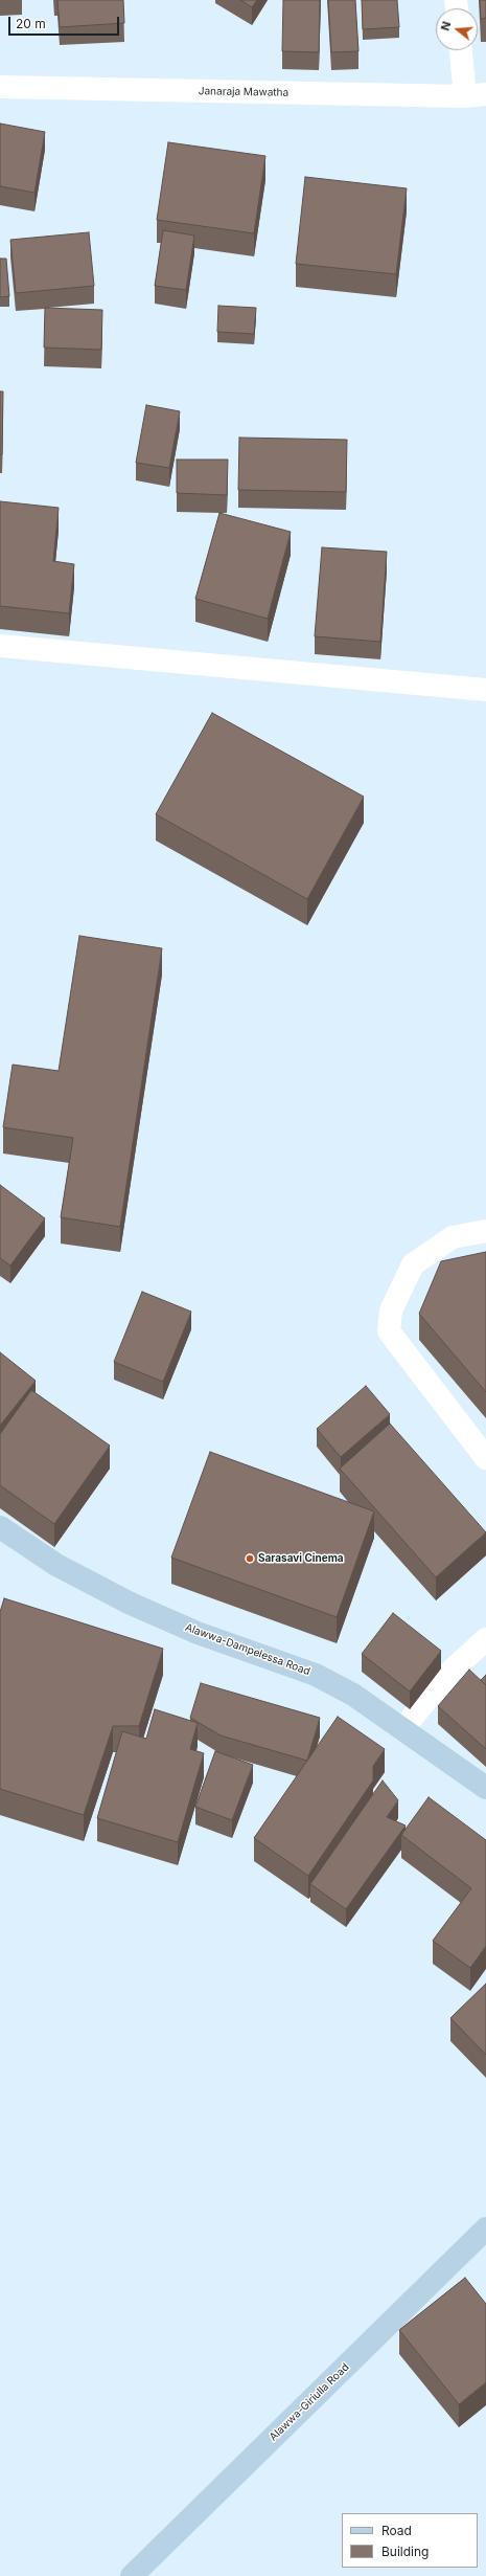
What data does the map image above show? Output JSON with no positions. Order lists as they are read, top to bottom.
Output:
{
  "streets": {
    "main road": ["Alawwa-Dampelessa Road", "Alawwa-Giriulla Road"],
    "street": ["Janaraja Mawatha"]
  },
  "places": ["Sarasavi Cinema"],
  "legend": ["Road", "Building"],
  "scale_bar": "20 m",
  "north": "left"
}
